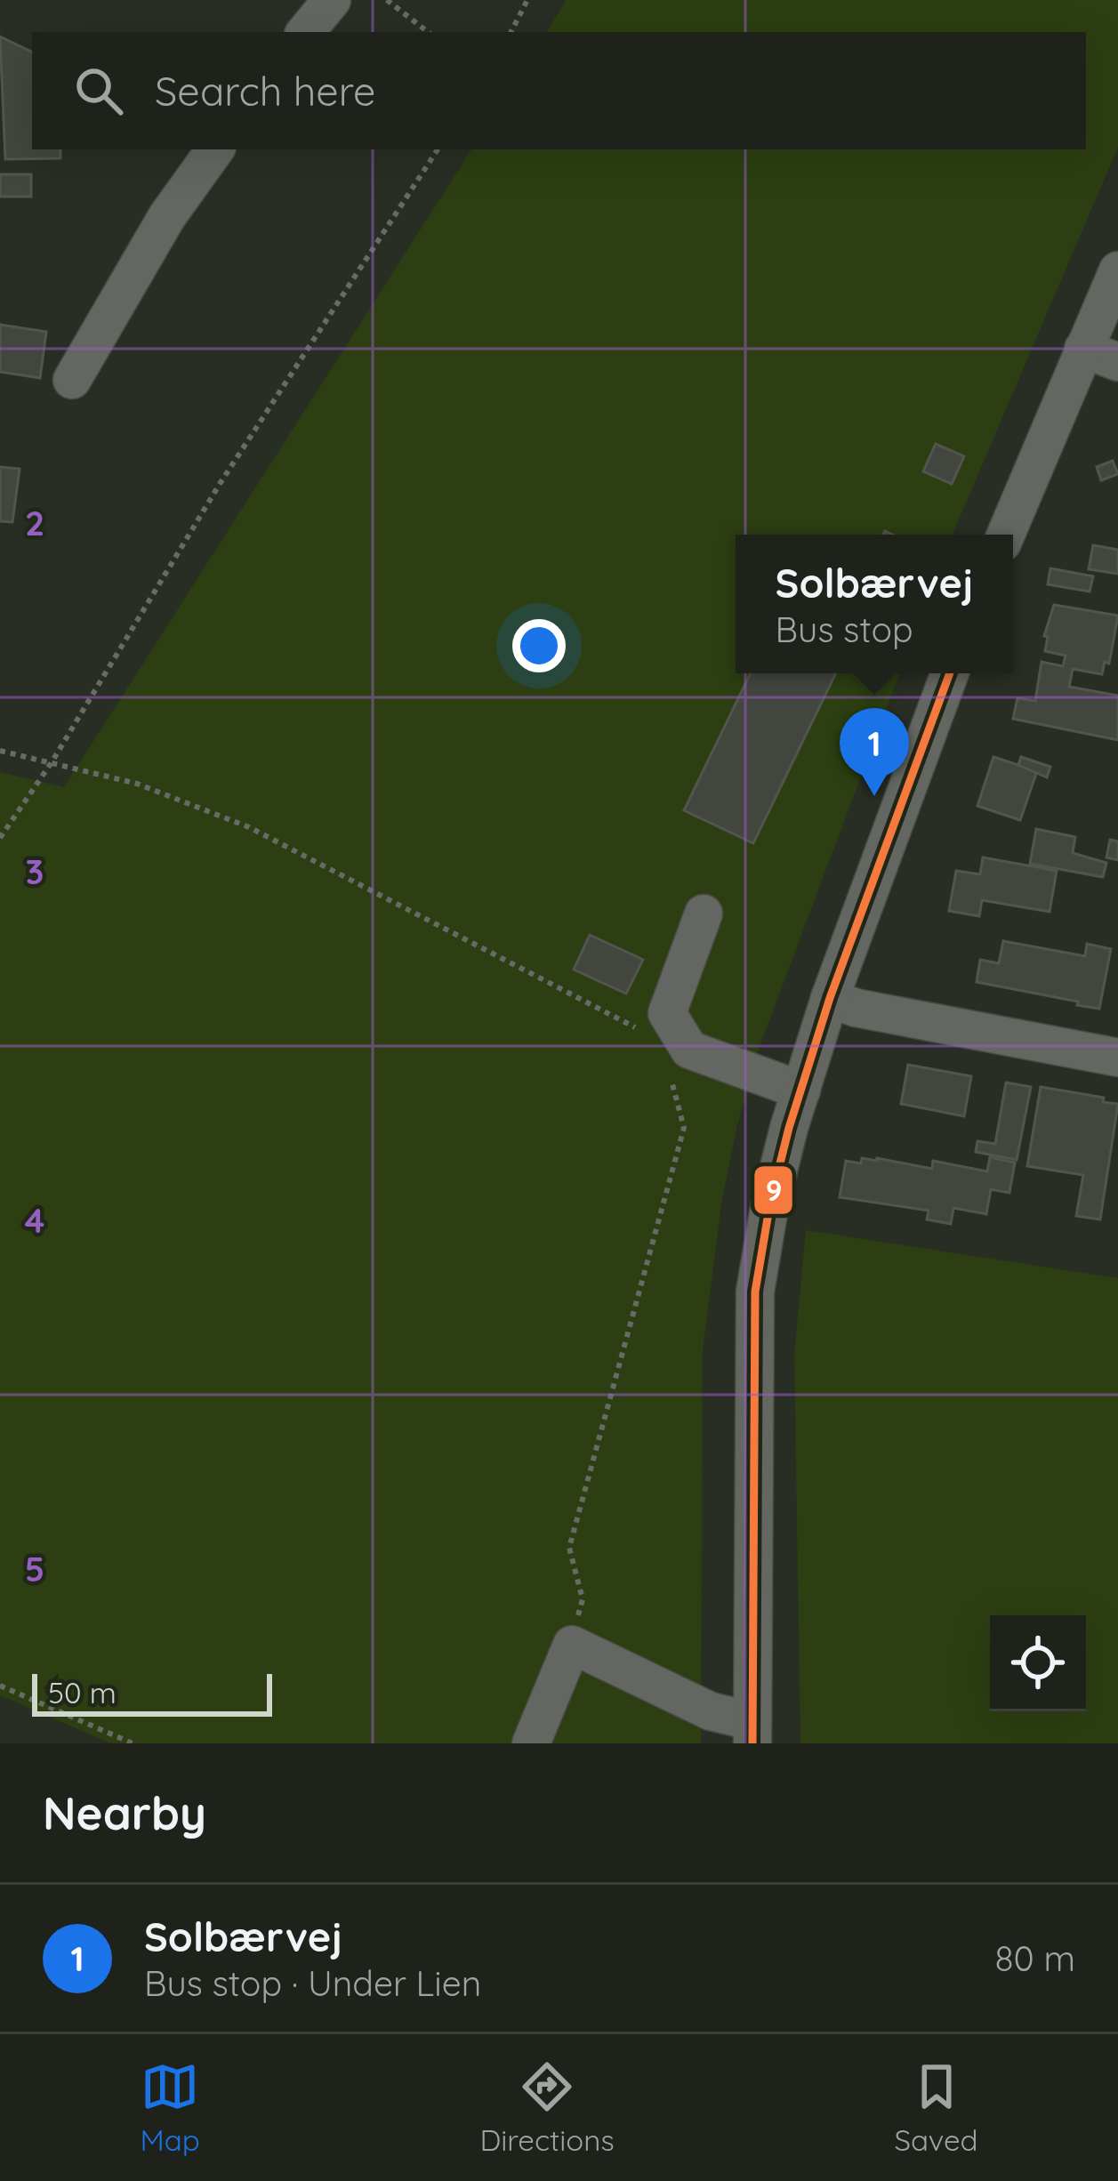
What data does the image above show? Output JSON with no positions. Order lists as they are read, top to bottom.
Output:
{
  "lines": ["transit line 9"],
  "scale_bar": "50 m",
  "page": {
    "search": "Search here",
    "popup": ["Solbærvej", "Bus stop"],
    "pins": "1",
    "scale": "50 m",
    "heading": "Nearby",
    "list": [
      {
        "mark": "1",
        "name": "Solbærvej",
        "note": "Bus stop · Under Lien",
        "value": "80 m"
      }
    ],
    "nav": ["Map", "Directions", "Saved"]
  },
  "grid": {
    "rows": [
      "2",
      "3",
      "4",
      "5"
    ]
  }
}
